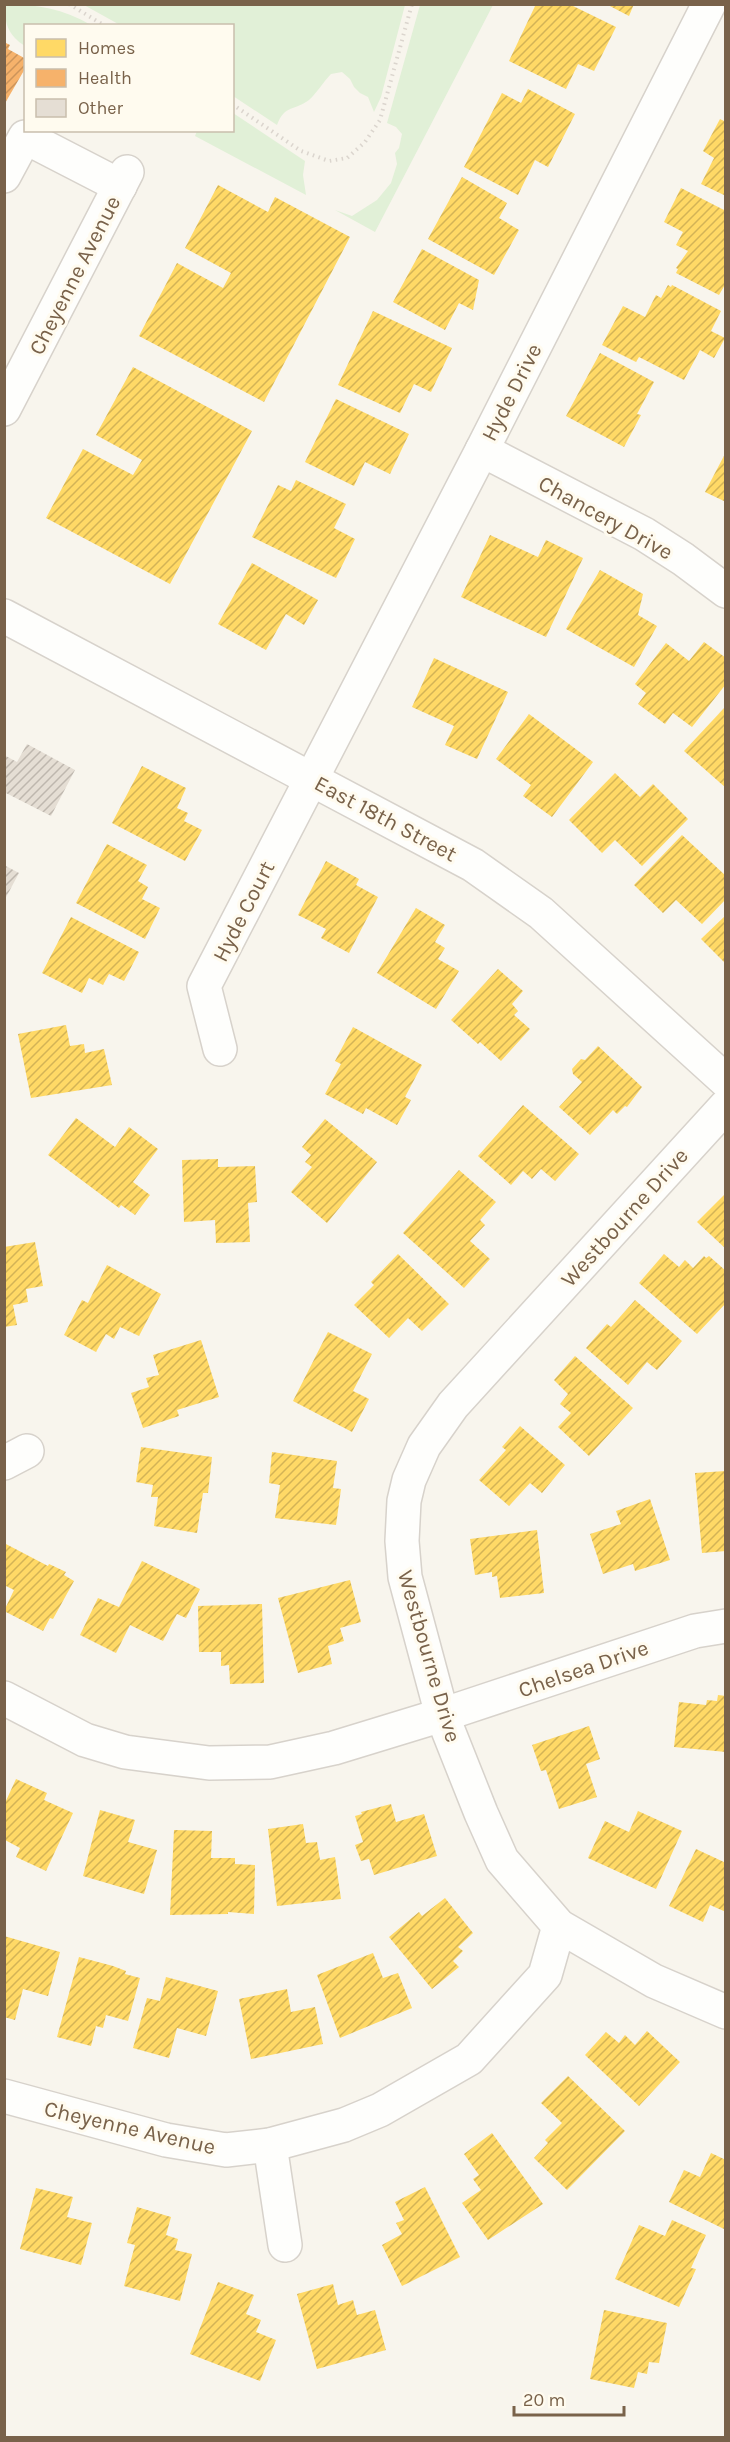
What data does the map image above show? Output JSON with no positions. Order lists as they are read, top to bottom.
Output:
{
  "streets": {
    "street": [
      "Cheyenne Avenue",
      "Hyde Drive",
      "Chancery Drive",
      "East 18th Street",
      "Hyde Court",
      "Westbourne Drive",
      "Chelsea Drive"
    ]
  },
  "crossings": [
    ["Cheyenne Avenue", "Westbourne Drive"],
    ["Hyde Drive", "Chancery Drive"],
    ["Hyde Drive", "East 18th Street"],
    ["Hyde Drive", "Hyde Court"],
    ["East 18th Street", "Hyde Court"],
    ["Westbourne Drive", "Chelsea Drive"]
  ],
  "legend": ["Homes", "Health", "Other"],
  "scale_bar": "20 m"
}
